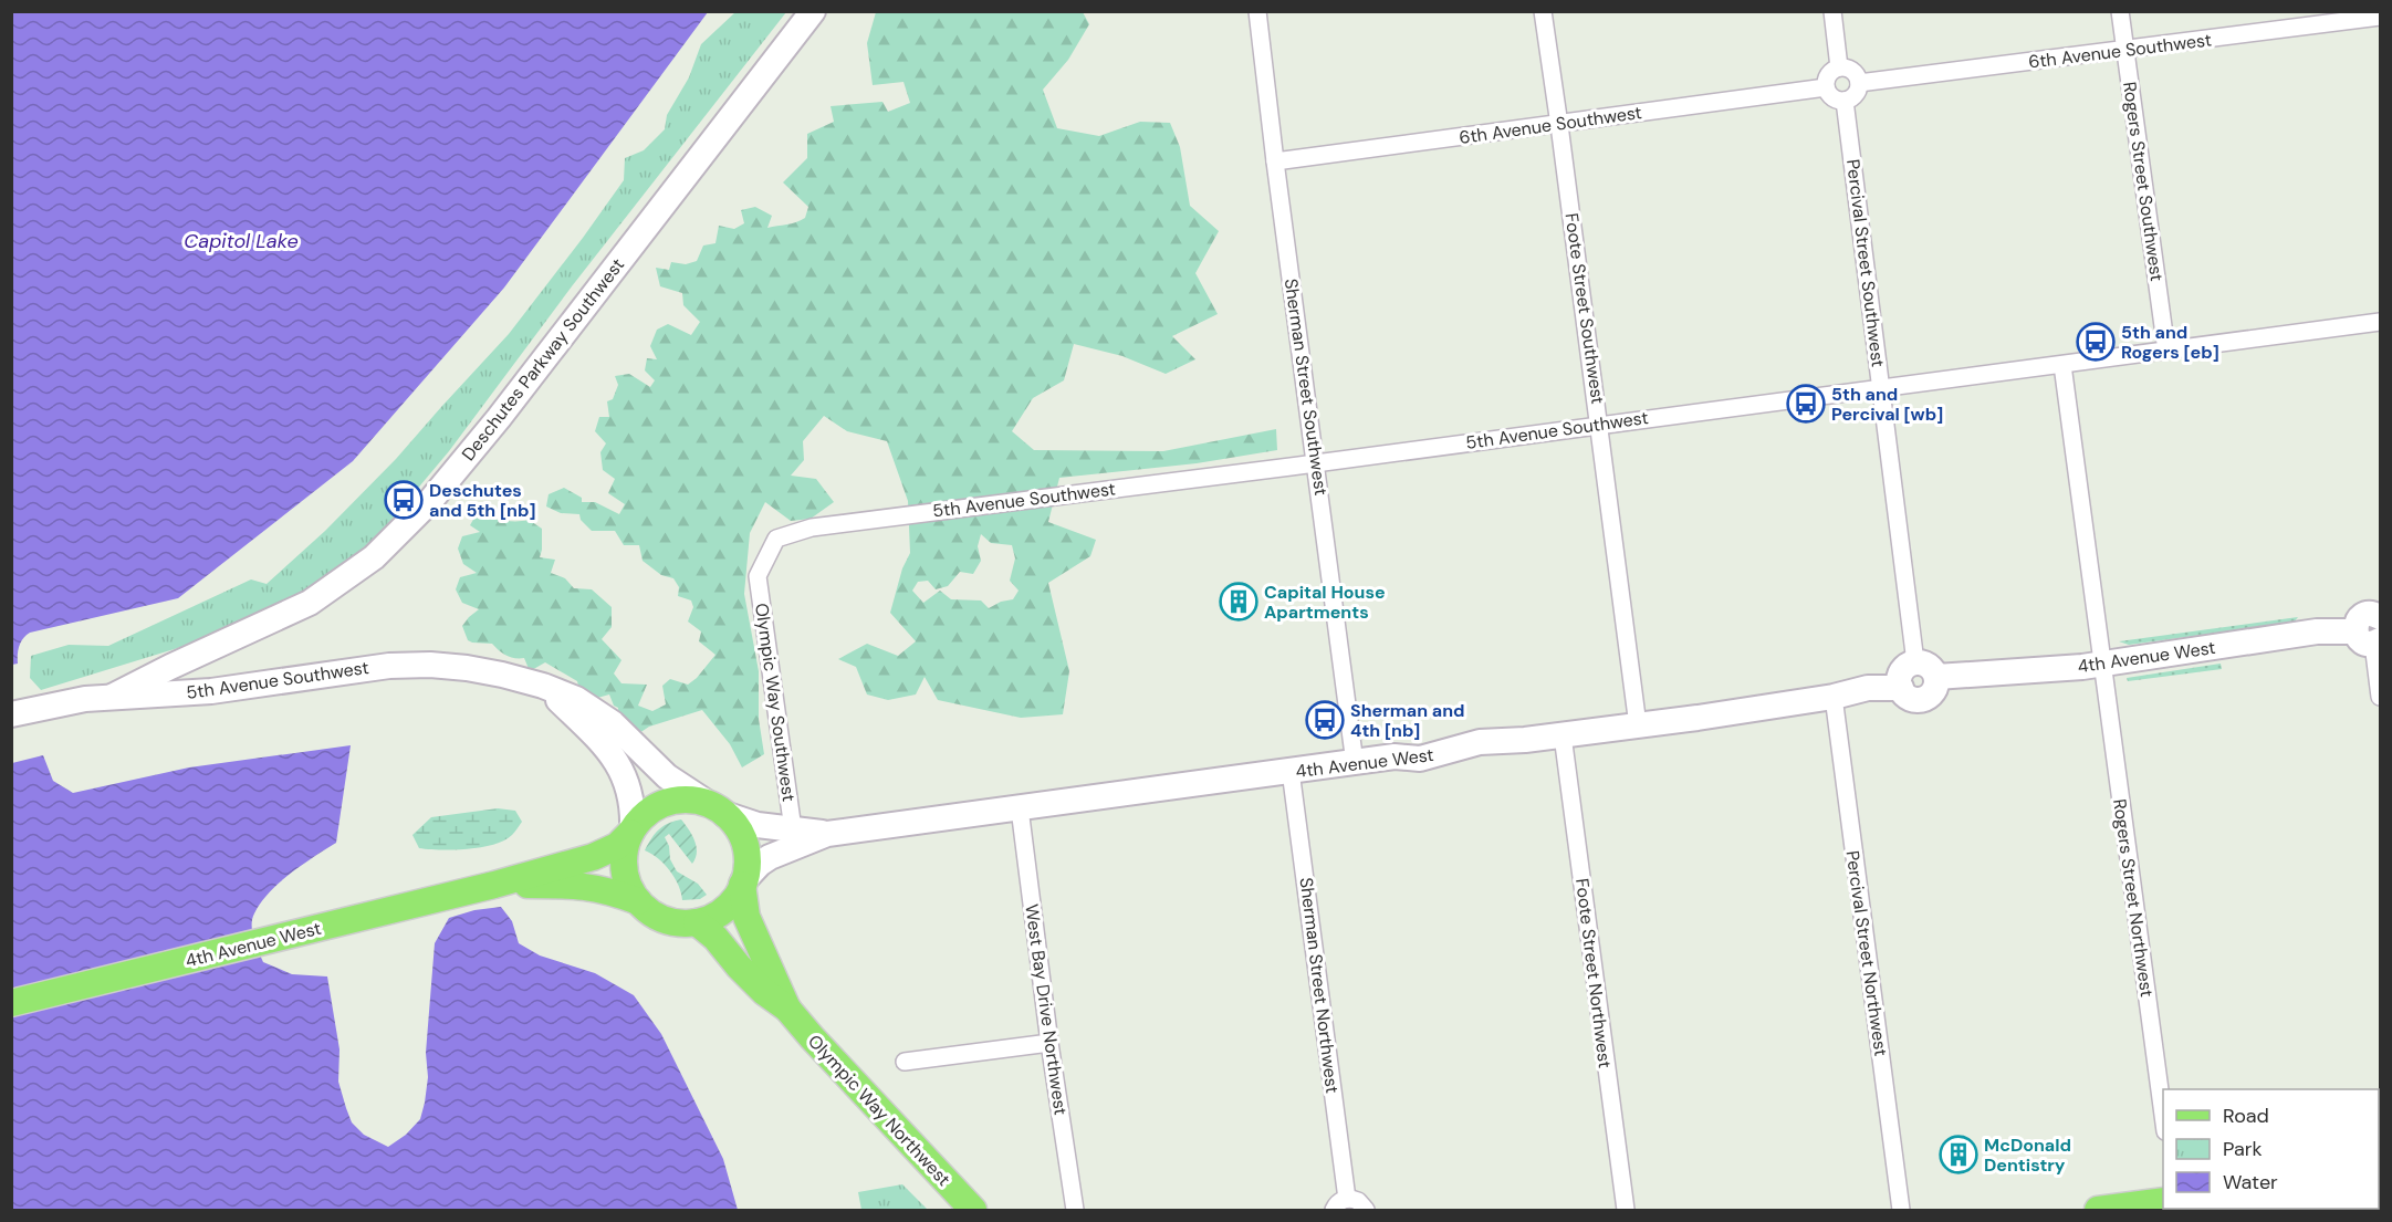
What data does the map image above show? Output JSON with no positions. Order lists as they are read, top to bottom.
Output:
{
  "streets": {
    "main road": ["4th Avenue West", "Olympic Way Northwest"],
    "street": [
      "6th Avenue Southwest",
      "Rogers Street Southwest",
      "Percival Street Southwest",
      "Foote Street Southwest",
      "Deschutes Parkway Southwest",
      "Sherman Street Southwest",
      "5th Avenue Southwest",
      "Olympic Way Southwest",
      "Rogers Street Northwest",
      "Percival Street Northwest",
      "Foote Street Northwest",
      "Sherman Street Northwest",
      "West Bay Drive Northwest"
    ]
  },
  "crossings": [
    ["6th Avenue Southwest", "Rogers Street Southwest"],
    ["6th Avenue Southwest", "Percival Street Southwest"],
    ["6th Avenue Southwest", "Foote Street Southwest"],
    ["6th Avenue Southwest", "Sherman Street Southwest"],
    ["Rogers Street Southwest", "5th Avenue Southwest"],
    ["Percival Street Southwest", "5th Avenue Southwest"],
    ["Percival Street Southwest", "4th Avenue West"],
    ["Foote Street Southwest", "5th Avenue Southwest"],
    ["Foote Street Southwest", "4th Avenue West"],
    ["Deschutes Parkway Southwest", "5th Avenue Southwest"],
    ["Sherman Street Southwest", "5th Avenue Southwest"],
    ["Sherman Street Southwest", "4th Avenue West"],
    ["5th Avenue Southwest", "4th Avenue West"],
    ["5th Avenue Southwest", "Olympic Way Southwest"],
    ["5th Avenue Southwest", "Olympic Way Northwest"],
    ["4th Avenue West", "Olympic Way Southwest"],
    ["4th Avenue West", "Rogers Street Northwest"],
    ["4th Avenue West", "Percival Street Northwest"],
    ["4th Avenue West", "Foote Street Northwest"],
    ["4th Avenue West", "Sherman Street Northwest"],
    ["4th Avenue West", "West Bay Drive Northwest"],
    ["4th Avenue West", "Olympic Way Northwest"]
  ],
  "water": ["Capitol Lake"],
  "places": {
    "bus stop": [
      "5th and Rogers [eb]",
      "5th and Percival [wb]",
      "Deschutes and 5th [nb]",
      "Sherman and 4th [nb]"
    ],
    "building": ["Capital House Apartments", "McDonald Dentistry"]
  },
  "legend": ["Road", "Park", "Water"]
}
